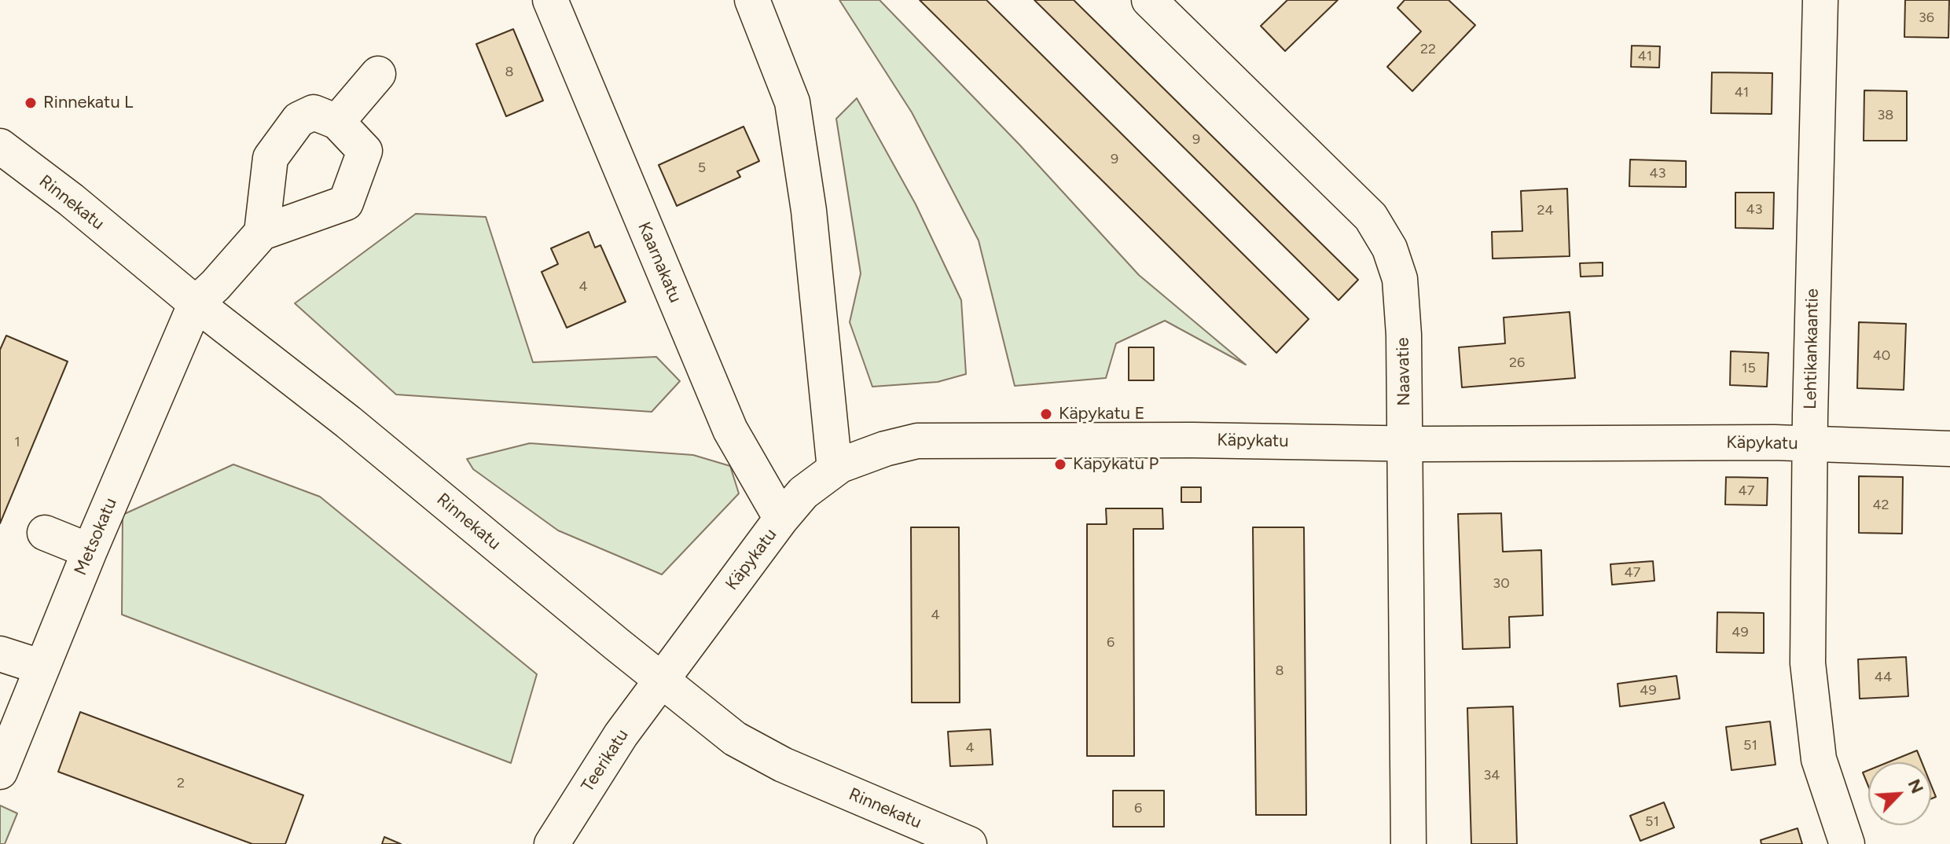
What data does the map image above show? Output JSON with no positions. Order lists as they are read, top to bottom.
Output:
{
  "streets": {
    "street": [
      "Rinnekatu",
      "Kaarnakatu",
      "Lehtikankaantie",
      "Naavatie",
      "Käpykatu",
      "Metsokatu",
      "Teerikatu"
    ]
  },
  "crossings": [
    ["Rinnekatu", "Käpykatu"],
    ["Rinnekatu", "Metsokatu"],
    ["Rinnekatu", "Teerikatu"],
    ["Kaarnakatu", "Käpykatu"],
    ["Lehtikankaantie", "Käpykatu"],
    ["Naavatie", "Käpykatu"],
    ["Käpykatu", "Teerikatu"]
  ],
  "places": ["Rinnekatu L", "Käpykatu E", "Käpykatu P"],
  "house_numbers": [
    "36",
    "22",
    "41",
    "8",
    "41",
    "38",
    "9",
    "9",
    "5",
    "43",
    "43",
    "24",
    "4",
    "40",
    "26",
    "15",
    "1",
    "47",
    "42",
    "47",
    "30",
    "4",
    "49",
    "6",
    "8",
    "44",
    "49",
    "51",
    "4",
    "34",
    "2",
    "6",
    "51"
  ],
  "north": "top right"
}
